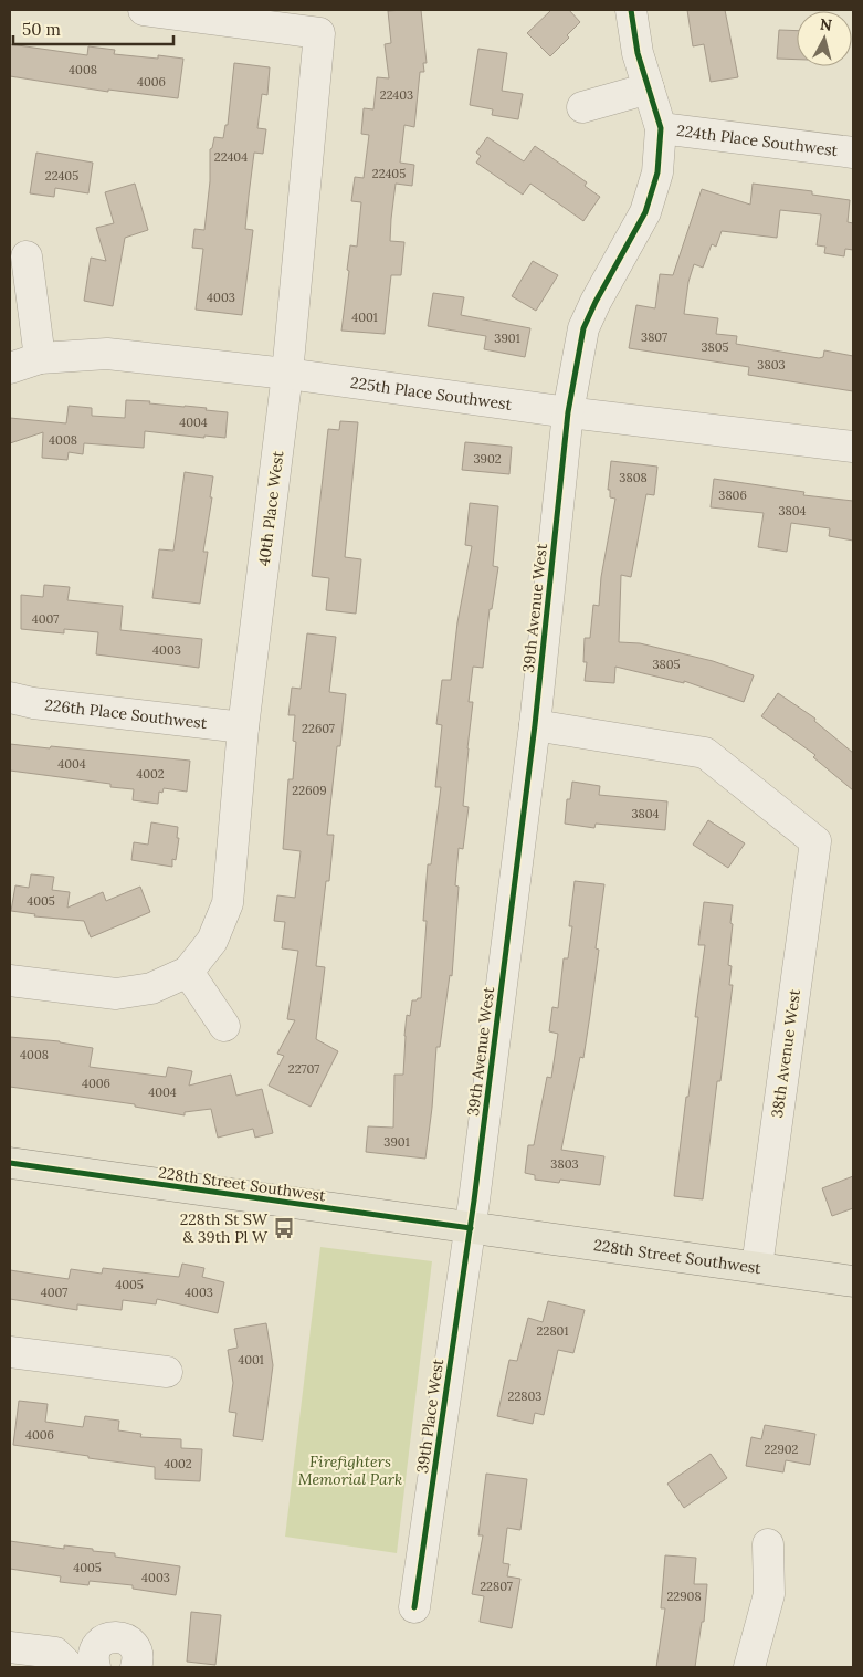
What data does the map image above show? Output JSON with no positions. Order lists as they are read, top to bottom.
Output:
{
  "streets": {
    "main road": ["228th Street Southwest"],
    "street": [
      "224th Place Southwest",
      "225th Place Southwest",
      "40th Place West",
      "39th Avenue West",
      "226th Place Southwest",
      "38th Avenue West",
      "39th Place West"
    ]
  },
  "crossings": [
    ["224th Place Southwest", "39th Avenue West"],
    ["225th Place Southwest", "40th Place West"],
    ["225th Place Southwest", "39th Avenue West"],
    ["40th Place West", "226th Place Southwest"],
    ["39th Avenue West", "38th Avenue West"],
    ["39th Avenue West", "228th Street Southwest"],
    ["39th Avenue West", "39th Place West"],
    ["38th Avenue West", "228th Street Southwest"],
    ["228th Street Southwest", "39th Place West"]
  ],
  "parks": ["Firefighters Memorial Park"],
  "places": {
    "bus stop": ["228th St SW & 39th Pl W"]
  },
  "house_numbers": [
    "4008",
    "4006",
    "22403",
    "22404",
    "22405",
    "22405",
    "4003",
    "4001",
    "3807",
    "3901",
    "3805",
    "3803",
    "4004",
    "4008",
    "3902",
    "3808",
    "3806",
    "3804",
    "4007",
    "4003",
    "3805",
    "22607",
    "4004",
    "4002",
    "22609",
    "3804",
    "4005",
    "4008",
    "22707",
    "4006",
    "4004",
    "3901",
    "3803",
    "4005",
    "4007",
    "4003",
    "22801",
    "4001",
    "22803",
    "4006",
    "22902",
    "4002",
    "4005",
    "4003",
    "22807",
    "22908"
  ],
  "scale_bar": "50 m",
  "north": "top"
}
